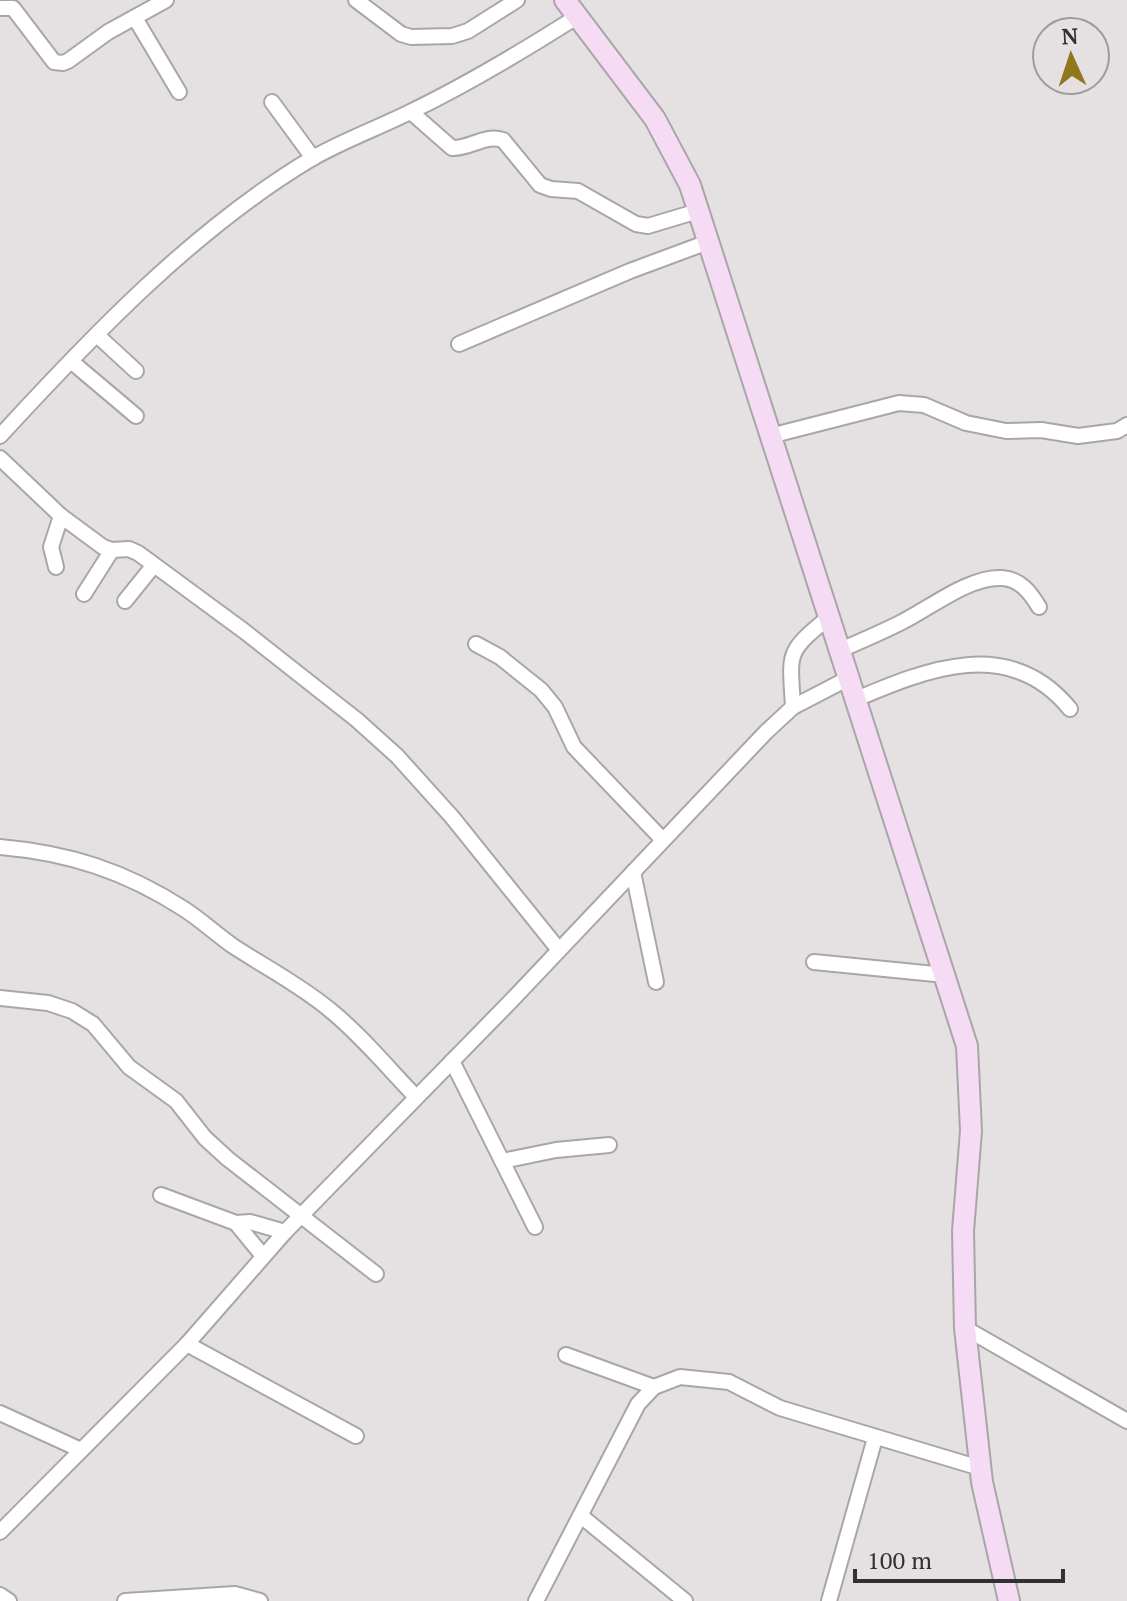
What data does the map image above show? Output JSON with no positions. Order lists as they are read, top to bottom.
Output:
{
  "scale_bar": "100 m",
  "north": "top"
}
